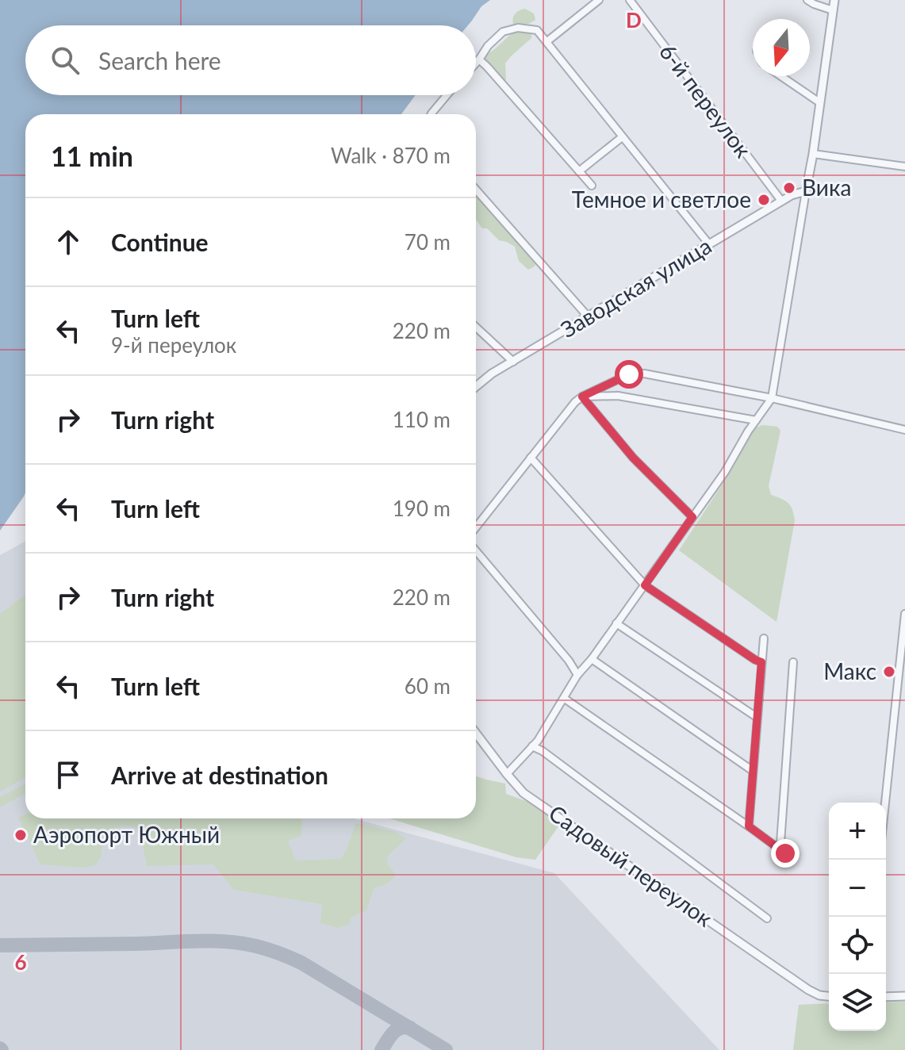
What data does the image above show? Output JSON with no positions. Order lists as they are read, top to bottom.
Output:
{
  "streets": {
    "street": ["6-й переулок", "Заводская улица", "Садовый переулок"]
  },
  "crossings": [
    ["6-й переулок", "Заводская улица"]
  ],
  "places": [
    "Вика",
    "Темное и светлое",
    "Макс",
    "Аэропорт Южный"
  ],
  "north": "bottom",
  "page": {
    "search": "Search here",
    "heading": ["11 min", "Walk · 870 m"],
    "list": [
      ["Continue", "70 m"],
      ["Turn left", "9-й переулок", "220 m"],
      ["Turn right", "110 m"],
      ["Turn left", "190 m"],
      ["Turn right", "220 m"],
      ["Turn left", "60 m"],
      "Arrive at destination"
    ],
    "map_buttons": ["+", "−"]
  },
  "grid": {
    "columns": ["D"],
    "rows": ["6"]
  }
}
